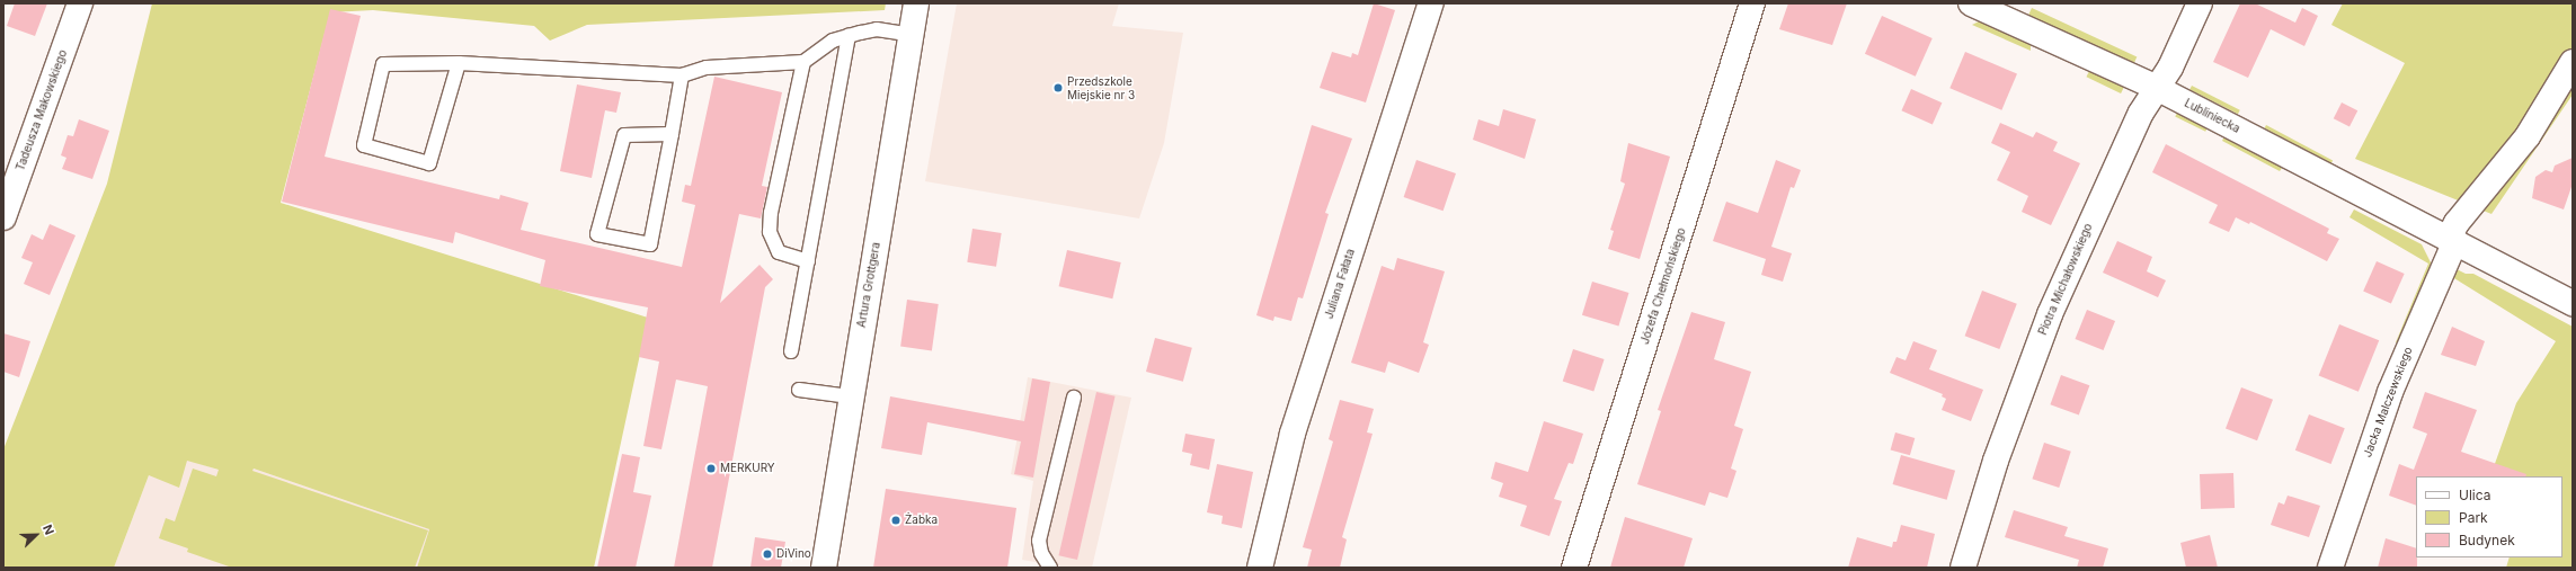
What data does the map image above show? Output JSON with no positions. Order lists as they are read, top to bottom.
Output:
{
  "streets": {
    "street": [
      "Tadeusza Makowskiego",
      "Lubliniecka",
      "Piotra Michałowskiego",
      "Juliana Fałata",
      "Artura Grottgera",
      "Józefa Chełmońskiego",
      "Jacka Malczewskiego"
    ]
  },
  "crossings": [
    ["Lubliniecka", "Piotra Michałowskiego"],
    ["Lubliniecka", "Jacka Malczewskiego"]
  ],
  "places": [
    "Przedszkole Miejskie nr 3",
    "MERKURY",
    "Żabka",
    "DiVino"
  ],
  "legend": ["Ulica", "Park", "Budynek"],
  "north": "top right"
}
